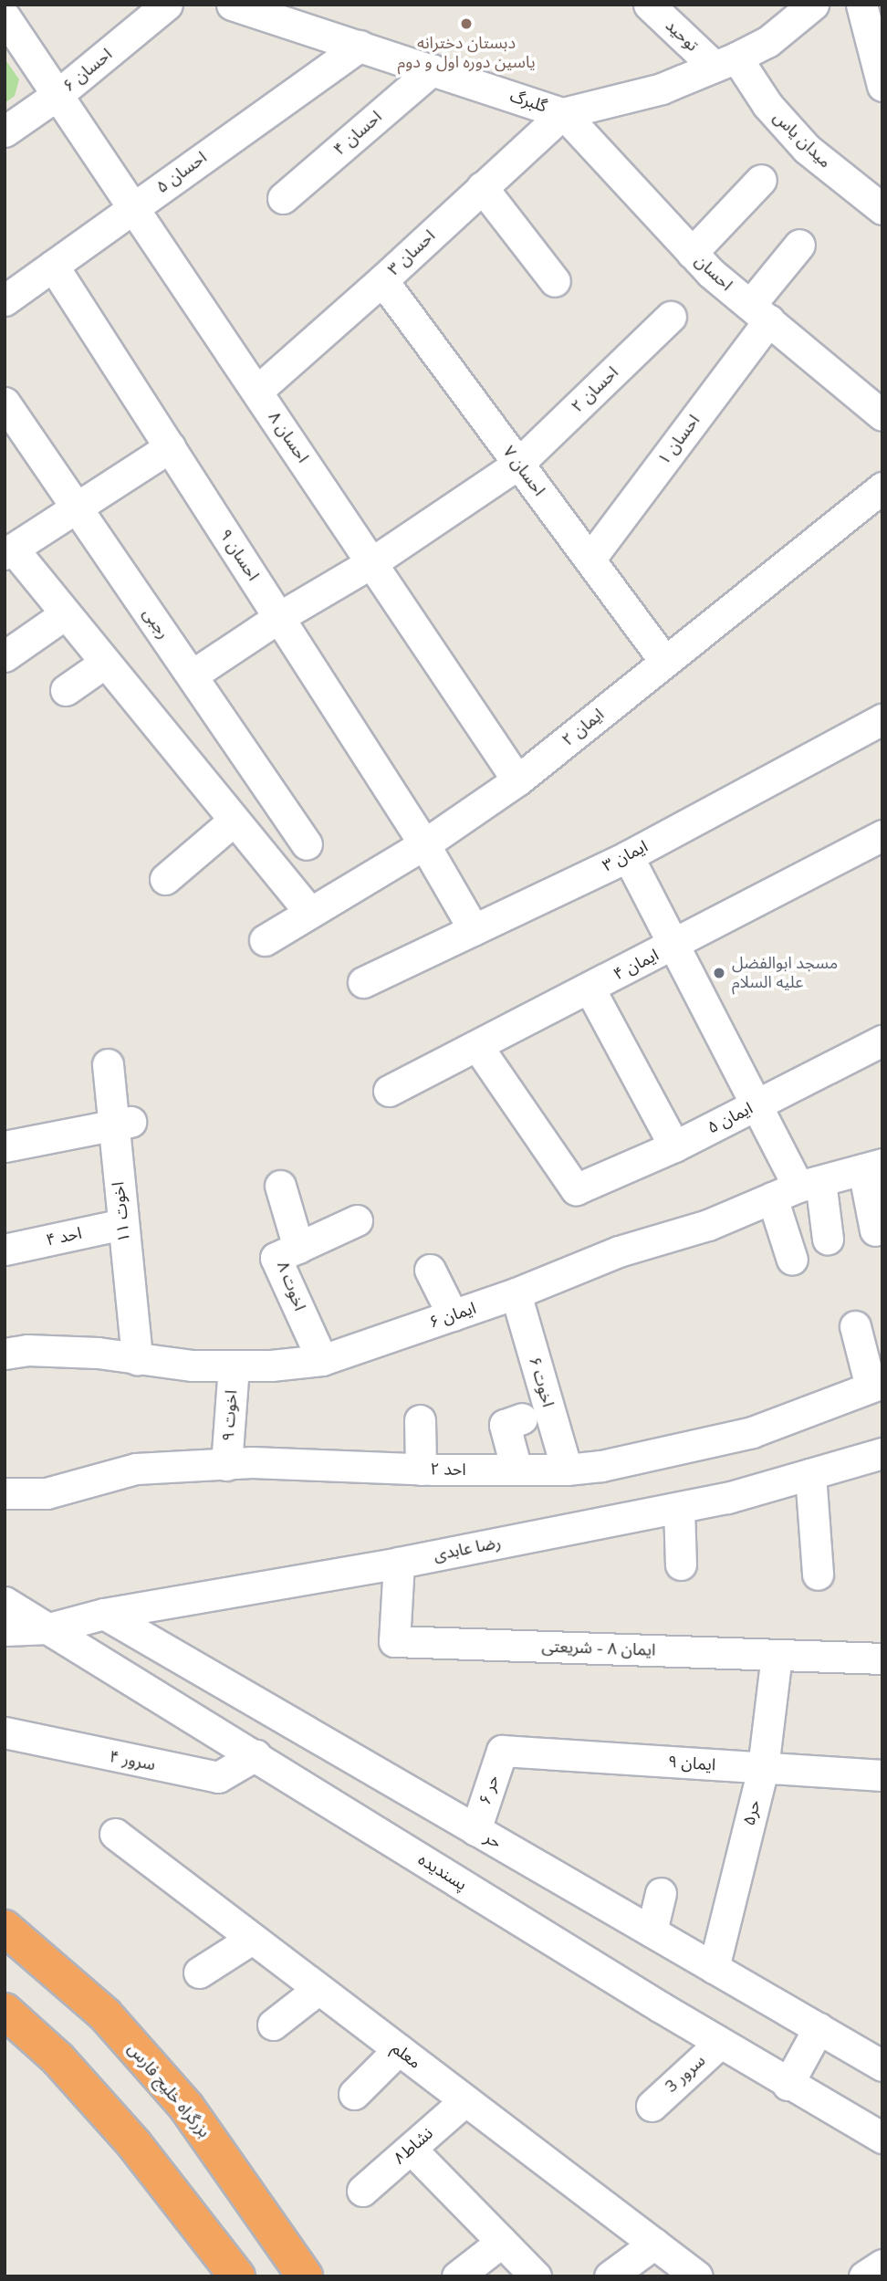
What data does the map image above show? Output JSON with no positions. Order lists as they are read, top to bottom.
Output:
{
  "streets": {
    "highway": ["بزرگراه خلیج فارس"],
    "street": [
      "توحید",
      "احسان ۶",
      "گلبرگ",
      "احسان ۴",
      "میدان یاس",
      "احسان ۵",
      "احسان ۳",
      "احسان",
      "احسان ۲",
      "احسان ۸",
      "احسان ۱",
      "احسان ۷",
      "احسان ۹",
      "رجبی",
      "ایمان ۲",
      "ایمان ۳",
      "ایمان ۴",
      "ایمان ۵",
      "اخوت ۱۱",
      "احد ۴",
      "اخوت ۸",
      "ایمان ۶",
      "اخوت ۶",
      "اخوت ۹",
      "احد ۲",
      "رضا عابدی",
      "ایمان ۸ - شریعتی",
      "سرور ۴",
      "ایمان ۹",
      "حر ۶",
      "حر۵",
      "حر",
      "پسندیده",
      "معلم",
      "سرور 3",
      "نشاط۸"
    ]
  },
  "crossings": [
    ["توحید", "گلبرگ"],
    ["توحید", "میدان یاس"],
    ["احسان ۶", "احسان ۸"],
    ["گلبرگ", "احسان ۴"],
    ["گلبرگ", "میدان یاس"],
    ["گلبرگ", "احسان ۵"],
    ["گلبرگ", "احسان ۳"],
    ["گلبرگ", "احسان"],
    ["احسان ۵", "احسان ۸"],
    ["احسان ۵", "احسان ۹"],
    ["احسان ۳", "احسان"],
    ["احسان ۳", "احسان ۸"],
    ["احسان ۳", "احسان ۷"],
    ["احسان", "احسان ۱"],
    ["احسان ۲", "احسان ۸"],
    ["احسان ۲", "احسان ۷"],
    ["احسان ۲", "احسان ۹"],
    ["احسان ۲", "رجبی"],
    ["احسان ۸", "ایمان ۲"],
    ["احسان ۱", "احسان ۷"],
    ["احسان ۷", "ایمان ۲"],
    ["احسان ۹", "ایمان ۲"],
    ["احسان ۹", "ایمان ۳"],
    ["ایمان ۴", "ایمان ۵"],
    ["اخوت ۱۱", "احد ۴"],
    ["اخوت ۱۱", "ایمان ۶"],
    ["اخوت ۸", "ایمان ۶"],
    ["ایمان ۶", "اخوت ۶"],
    ["ایمان ۶", "اخوت ۹"],
    ["اخوت ۶", "احد ۲"],
    ["اخوت ۹", "احد ۲"],
    ["رضا عابدی", "ایمان ۸ - شریعتی"],
    ["رضا عابدی", "حر"],
    ["رضا عابدی", "پسندیده"],
    ["ایمان ۸ - شریعتی", "حر۵"],
    ["سرور ۴", "پسندیده"],
    ["ایمان ۹", "حر ۶"],
    ["ایمان ۹", "حر۵"],
    ["حر ۶", "حر"],
    ["حر۵", "حر"],
    ["پسندیده", "سرور 3"],
    ["معلم", "نشاط۸"]
  ],
  "places": ["دبستان دخترانه یاسین دوره اول و دوم", "مسجد ابوالفضل علیه السلام"]
}
